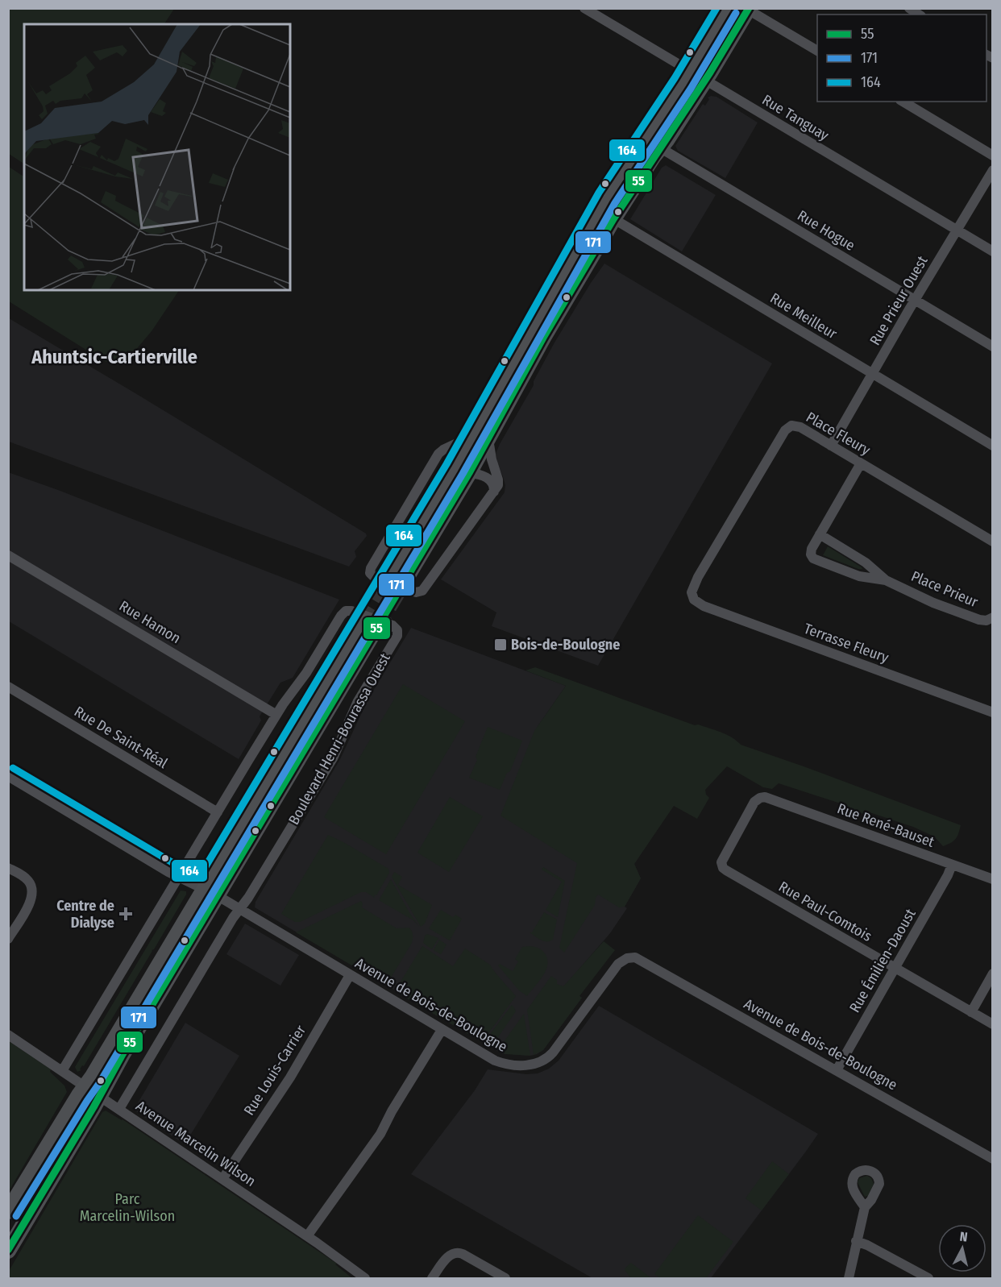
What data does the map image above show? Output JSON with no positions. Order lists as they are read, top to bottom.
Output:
{
  "streets": {
    "main road": ["Boulevard Henri-Bourassa Ouest"],
    "street": [
      "Rue Tanguay",
      "Rue Hogue",
      "Rue Prieur Ouest",
      "Rue Meilleur",
      "Place Fleury",
      "Place Prieur",
      "Rue Hamon",
      "Terrasse Fleury",
      "Rue De Saint-Réal",
      "Rue René-Bauset",
      "Rue Paul-Comtois",
      "Rue Émilien-Daoust",
      "Avenue de Bois-de-Boulogne",
      "Rue Louis-Carrier",
      "Avenue Marcelin Wilson"
    ]
  },
  "crossings": [
    ["Rue Tanguay", "Rue Prieur Ouest"],
    ["Rue Hogue", "Rue Prieur Ouest"],
    ["Rue Prieur Ouest", "Rue Meilleur"],
    ["Rue Prieur Ouest", "Place Fleury"],
    ["Place Fleury", "Place Prieur"],
    ["Place Fleury", "Terrasse Fleury"],
    ["Rue Hamon", "Boulevard Henri-Bourassa Ouest"],
    ["Rue De Saint-Réal", "Boulevard Henri-Bourassa Ouest"],
    ["Boulevard Henri-Bourassa Ouest", "Avenue de Bois-de-Boulogne"],
    ["Boulevard Henri-Bourassa Ouest", "Avenue Marcelin Wilson"],
    ["Rue René-Bauset", "Rue Paul-Comtois"],
    ["Rue René-Bauset", "Rue Émilien-Daoust"],
    ["Rue Paul-Comtois", "Rue Émilien-Daoust"],
    ["Rue Émilien-Daoust", "Avenue de Bois-de-Boulogne"],
    ["Avenue de Bois-de-Boulogne", "Rue Louis-Carrier"],
    ["Rue Louis-Carrier", "Avenue Marcelin Wilson"]
  ],
  "districts": ["Ahuntsic-Cartierville"],
  "parks": ["Parc Marcelin-Wilson"],
  "places": {
    "transit": ["Bois-de-Boulogne"],
    "health": ["Centre de Dialyse"]
  },
  "lines": ["transit line 55", "transit line 164", "transit line 171"],
  "legend": ["55", "171", "164"],
  "north": "top"
}
